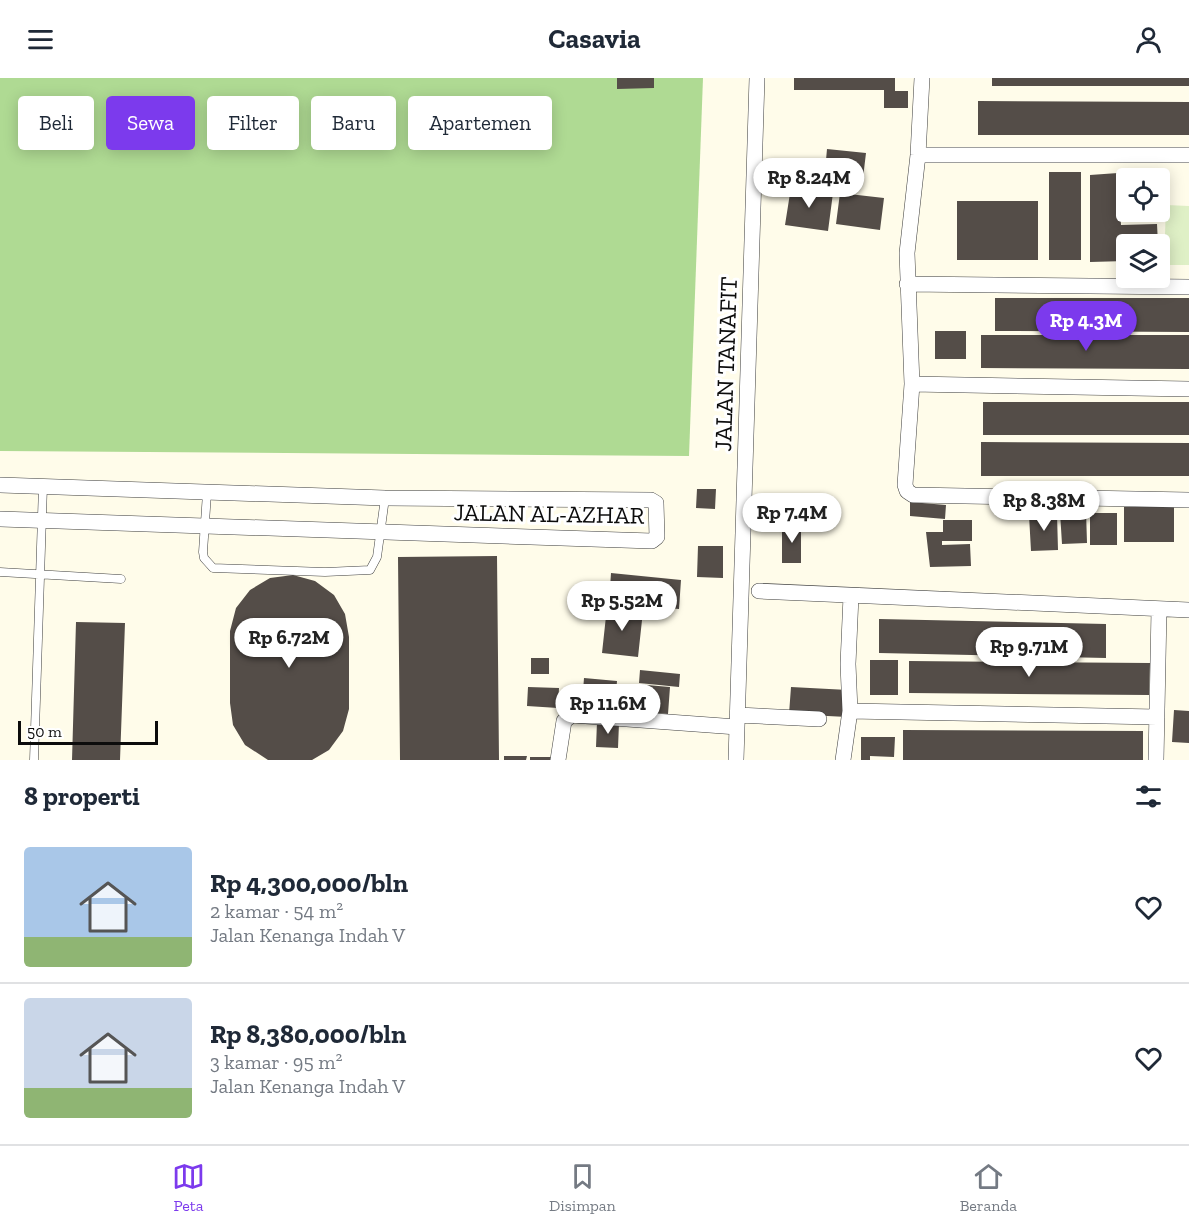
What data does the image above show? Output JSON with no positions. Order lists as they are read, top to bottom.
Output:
{
  "streets": {
    "street": ["JALAN TANAFIT", "JALAN AL-AZHAR"]
  },
  "scale_bar": "50 m",
  "page": {
    "header": "Casavia",
    "chip": [
      "Beli",
      "Sewa",
      "Filter",
      "Baru",
      "Apartemen"
    ],
    "price": [
      "Rp 8.24M",
      "Rp 4.3M",
      "Rp 8.38M",
      "Rp 7.4M",
      "Rp 5.52M",
      "Rp 6.72M",
      "Rp 9.71M",
      "Rp 11.6M"
    ],
    "scale": "50 m",
    "heading": "8 properti",
    "list": [
      {
        "name": "Rp 4,300,000/bln",
        "note": "2 kamar · 54 m² · Jalan Kenanga Indah V"
      },
      {
        "name": "Rp 8,380,000/bln",
        "note": "3 kamar · 95 m² · Jalan Kenanga Indah V"
      }
    ],
    "tabs": ["Peta", "Disimpan", "Beranda"]
  }
}
